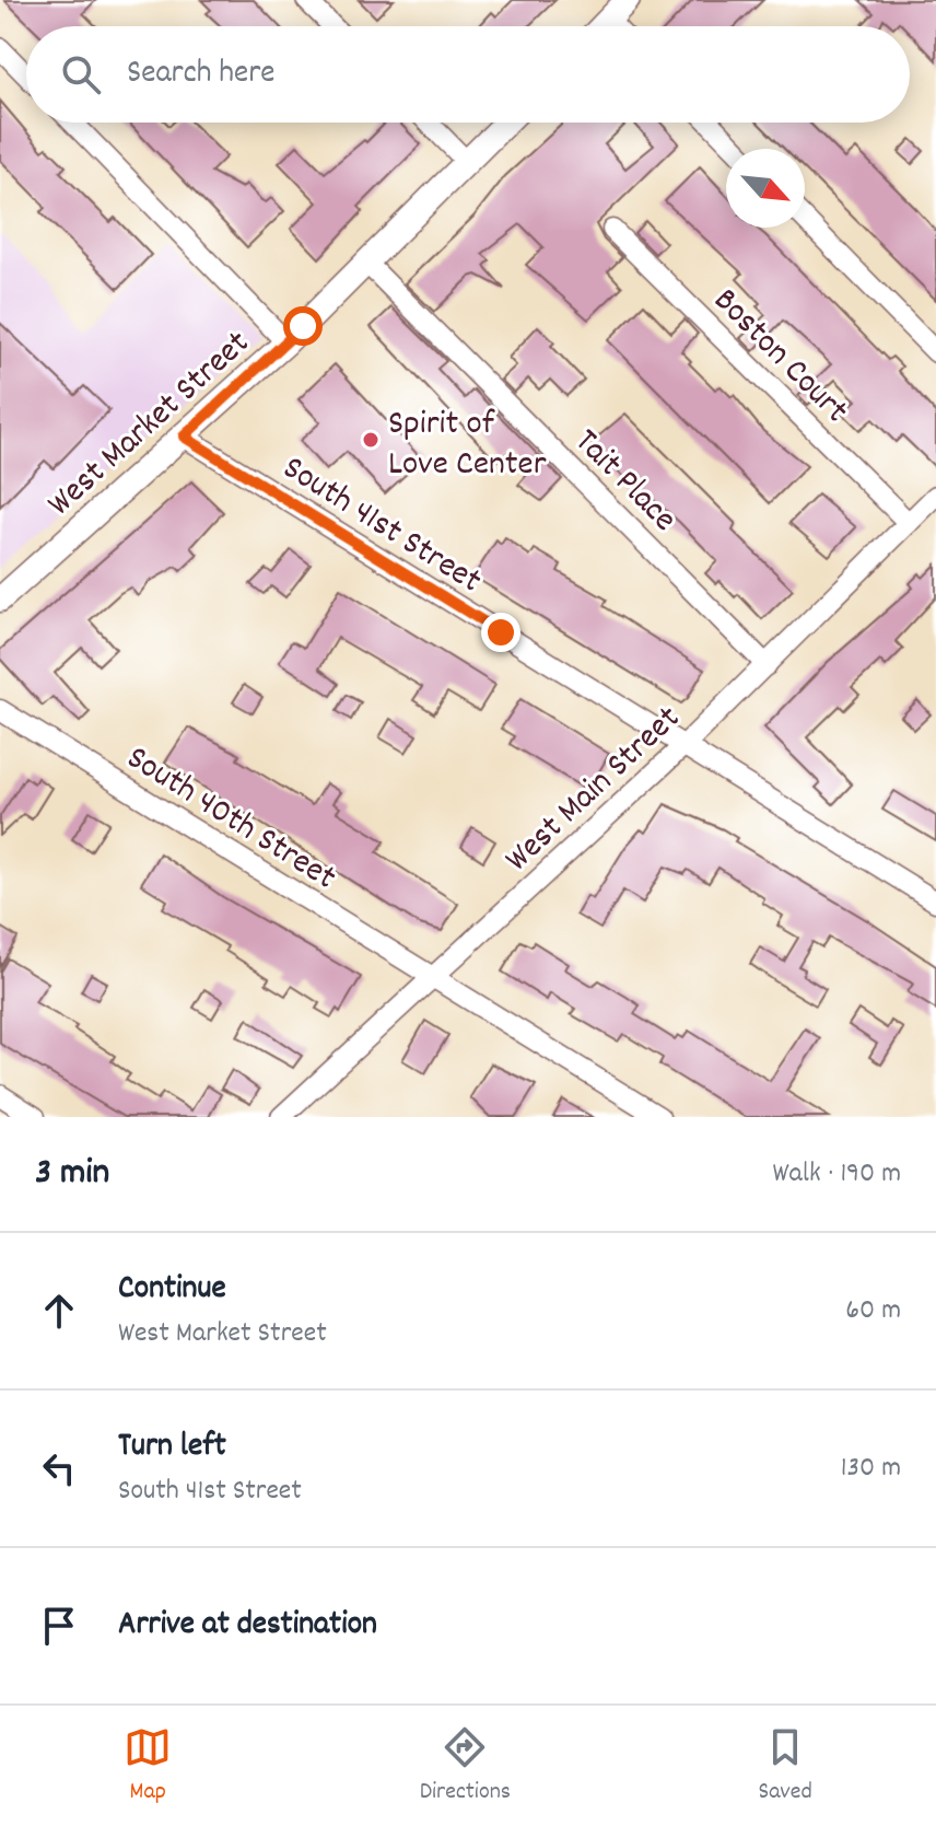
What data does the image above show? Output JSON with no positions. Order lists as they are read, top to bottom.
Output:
{
  "streets": {
    "street": [
      "Boston Court",
      "West Market Street",
      "Tait Place",
      "South 41st Street",
      "West Main Street",
      "South 40th Street"
    ]
  },
  "crossings": [
    ["Boston Court", "West Main Street"],
    ["West Market Street", "Tait Place"],
    ["West Market Street", "South 41st Street"],
    ["Tait Place", "West Main Street"],
    ["South 41st Street", "West Main Street"],
    ["West Main Street", "South 40th Street"]
  ],
  "places": ["Spirit of Love Center"],
  "north": "bottom right",
  "page": {
    "search": "Search here",
    "heading": ["3 min", "Walk · 190 m"],
    "list": [
      ["Continue", "West Market Street", "60 m"],
      ["Turn left", "South 41st Street", "130 m"],
      "Arrive at destination"
    ],
    "nav": ["Map", "Directions", "Saved"]
  }
}
